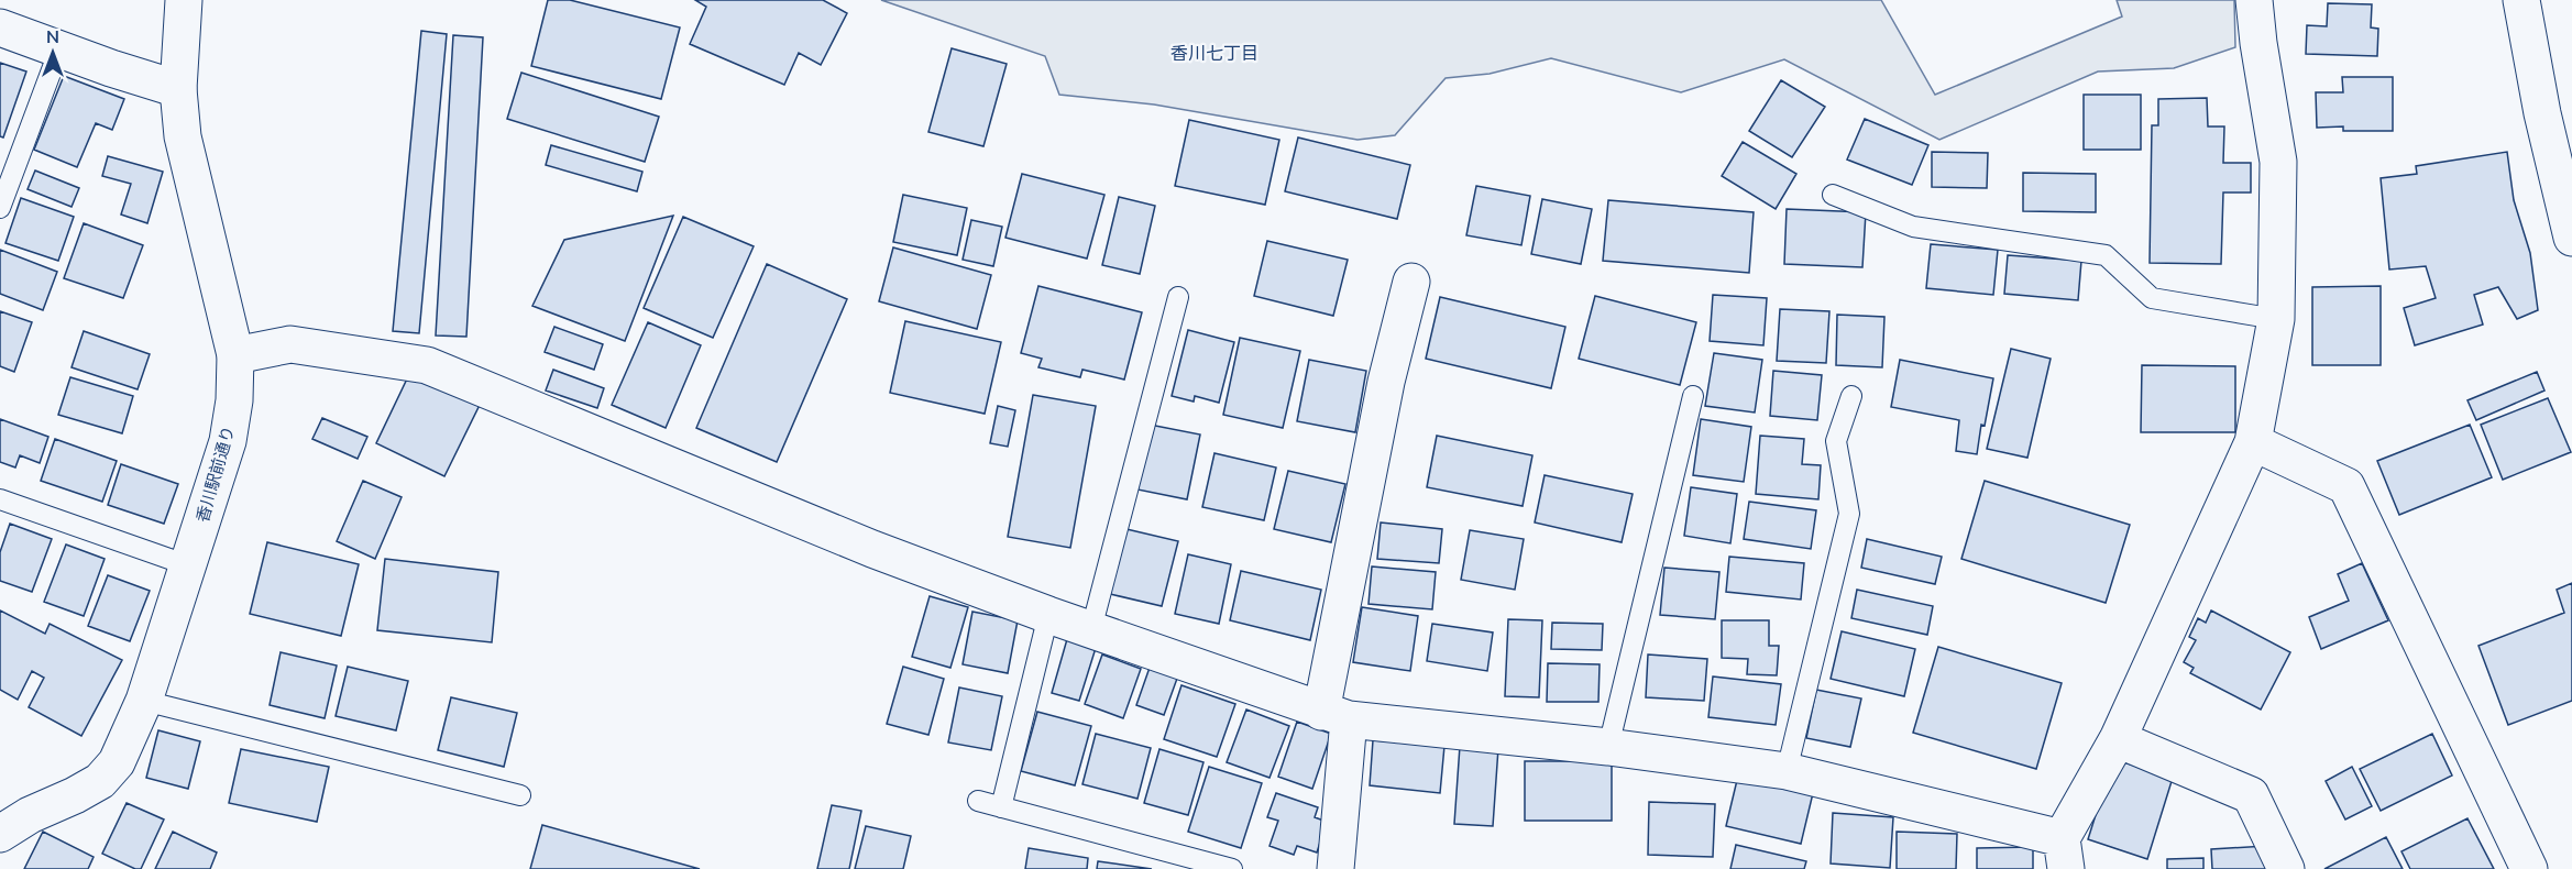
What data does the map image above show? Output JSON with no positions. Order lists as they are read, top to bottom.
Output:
{
  "streets": {
    "street": ["香川駅前通り"]
  },
  "districts": ["香川七丁目"],
  "north": "top"
}
